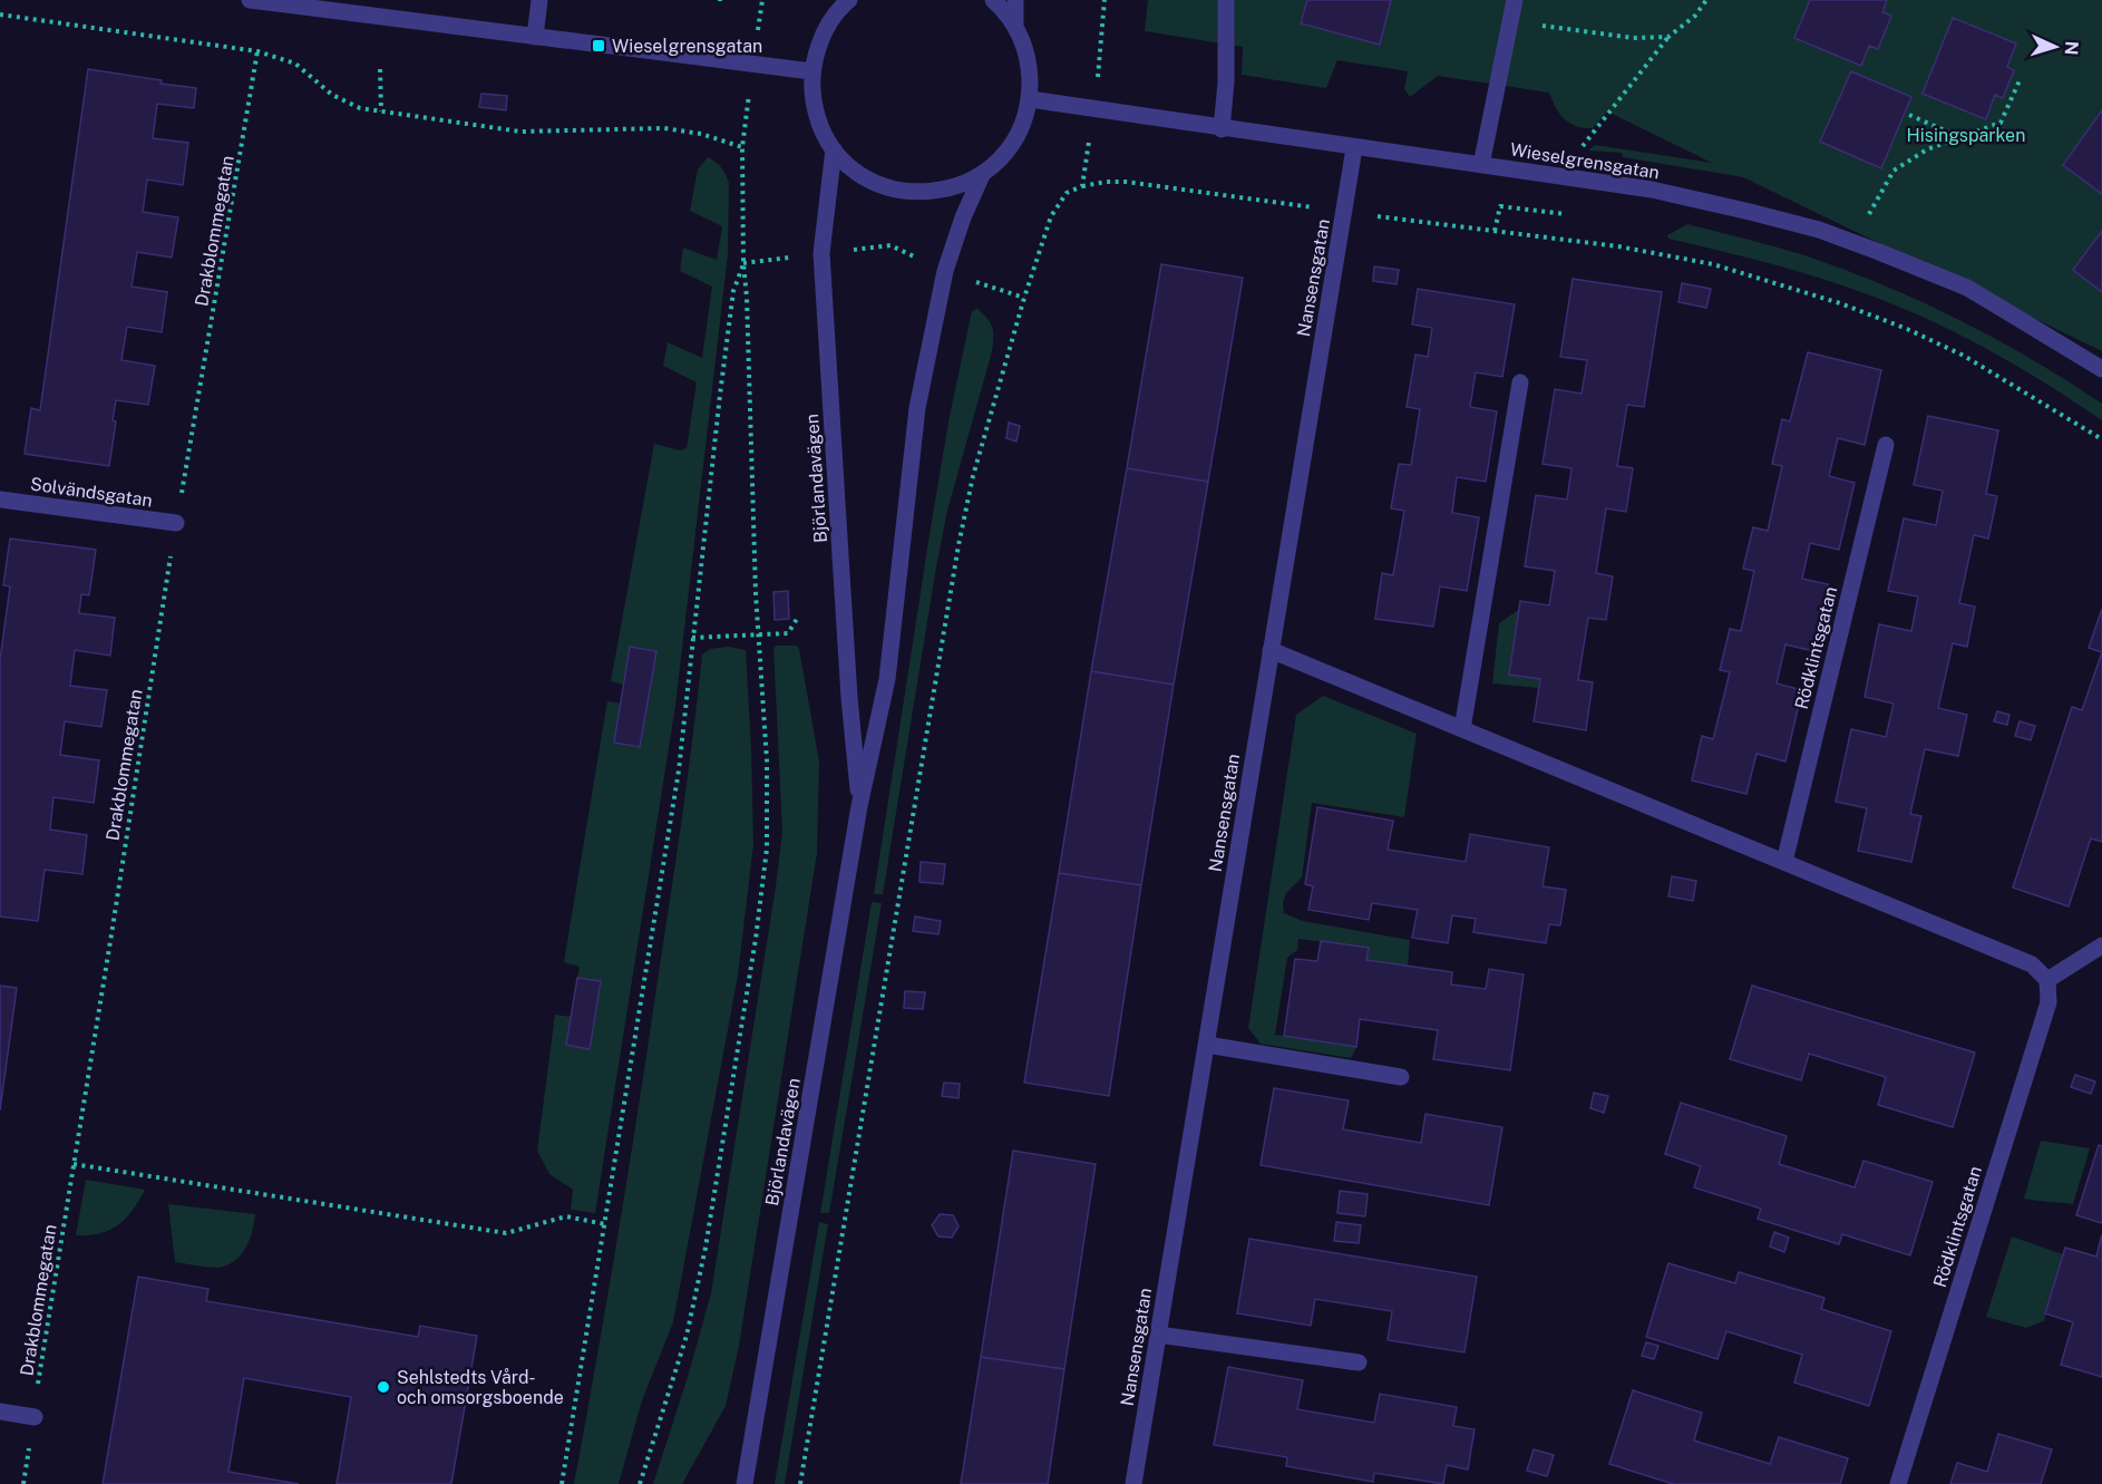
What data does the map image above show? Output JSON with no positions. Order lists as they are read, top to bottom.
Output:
{
  "streets": {
    "street": [
      "Wieselgrensgatan",
      "Nansensgatan",
      "Björlandavägen",
      "Solvändsgatan",
      "Rödklintsgatan"
    ],
    "path": ["Drakblommegatan"]
  },
  "crossings": [
    ["Wieselgrensgatan", "Nansensgatan"],
    ["Wieselgrensgatan", "Björlandavägen"],
    ["Drakblommegatan", "Solvändsgatan"]
  ],
  "parks": ["Hisingsparken"],
  "places": {
    "transit": ["Wieselgrensgatan"],
    "other": ["Sehlstedts Vård- och omsorgsboende"]
  },
  "north": "right"
}
